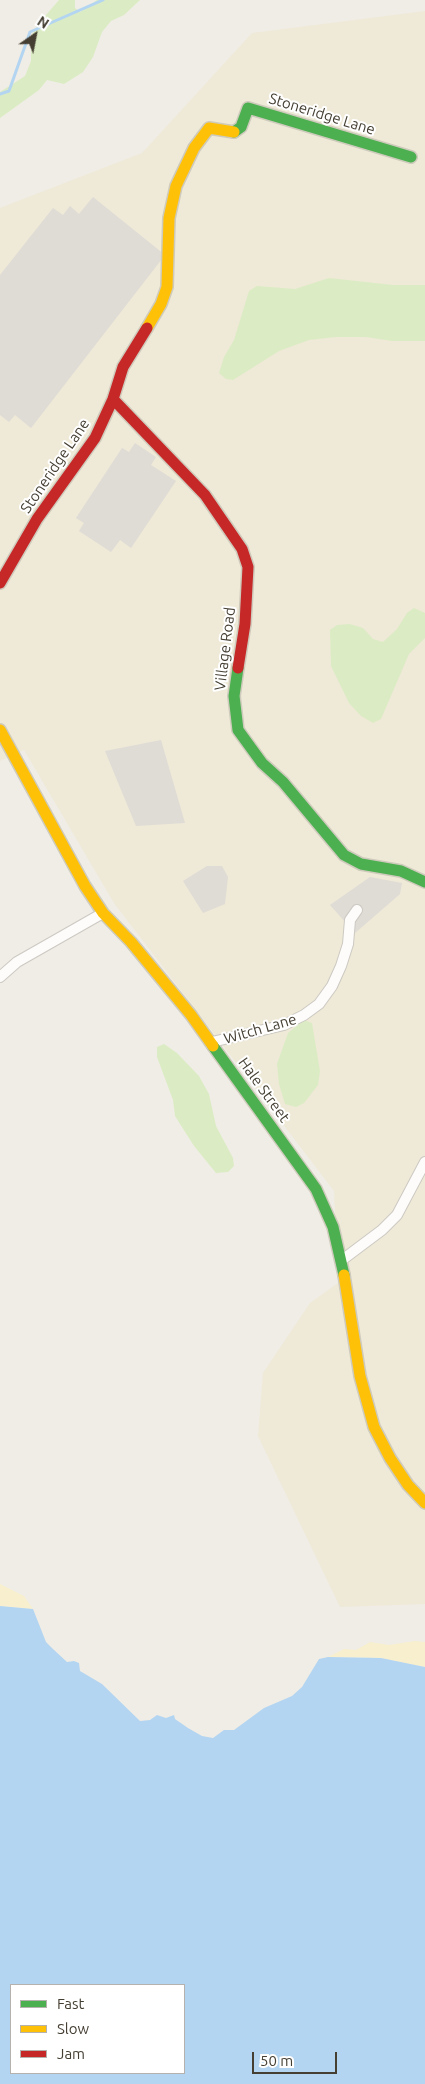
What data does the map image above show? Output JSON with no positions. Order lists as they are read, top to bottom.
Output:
{
  "streets": {
    "street": [
      "Stoneridge Lane",
      "Village Road",
      "Witch Lane",
      "Hale Street"
    ]
  },
  "crossings": [
    ["Stoneridge Lane", "Village Road"],
    ["Witch Lane", "Hale Street"]
  ],
  "legend": ["Fast", "Slow", "Jam"],
  "scale_bar": "50 m",
  "north": "top right"
}
